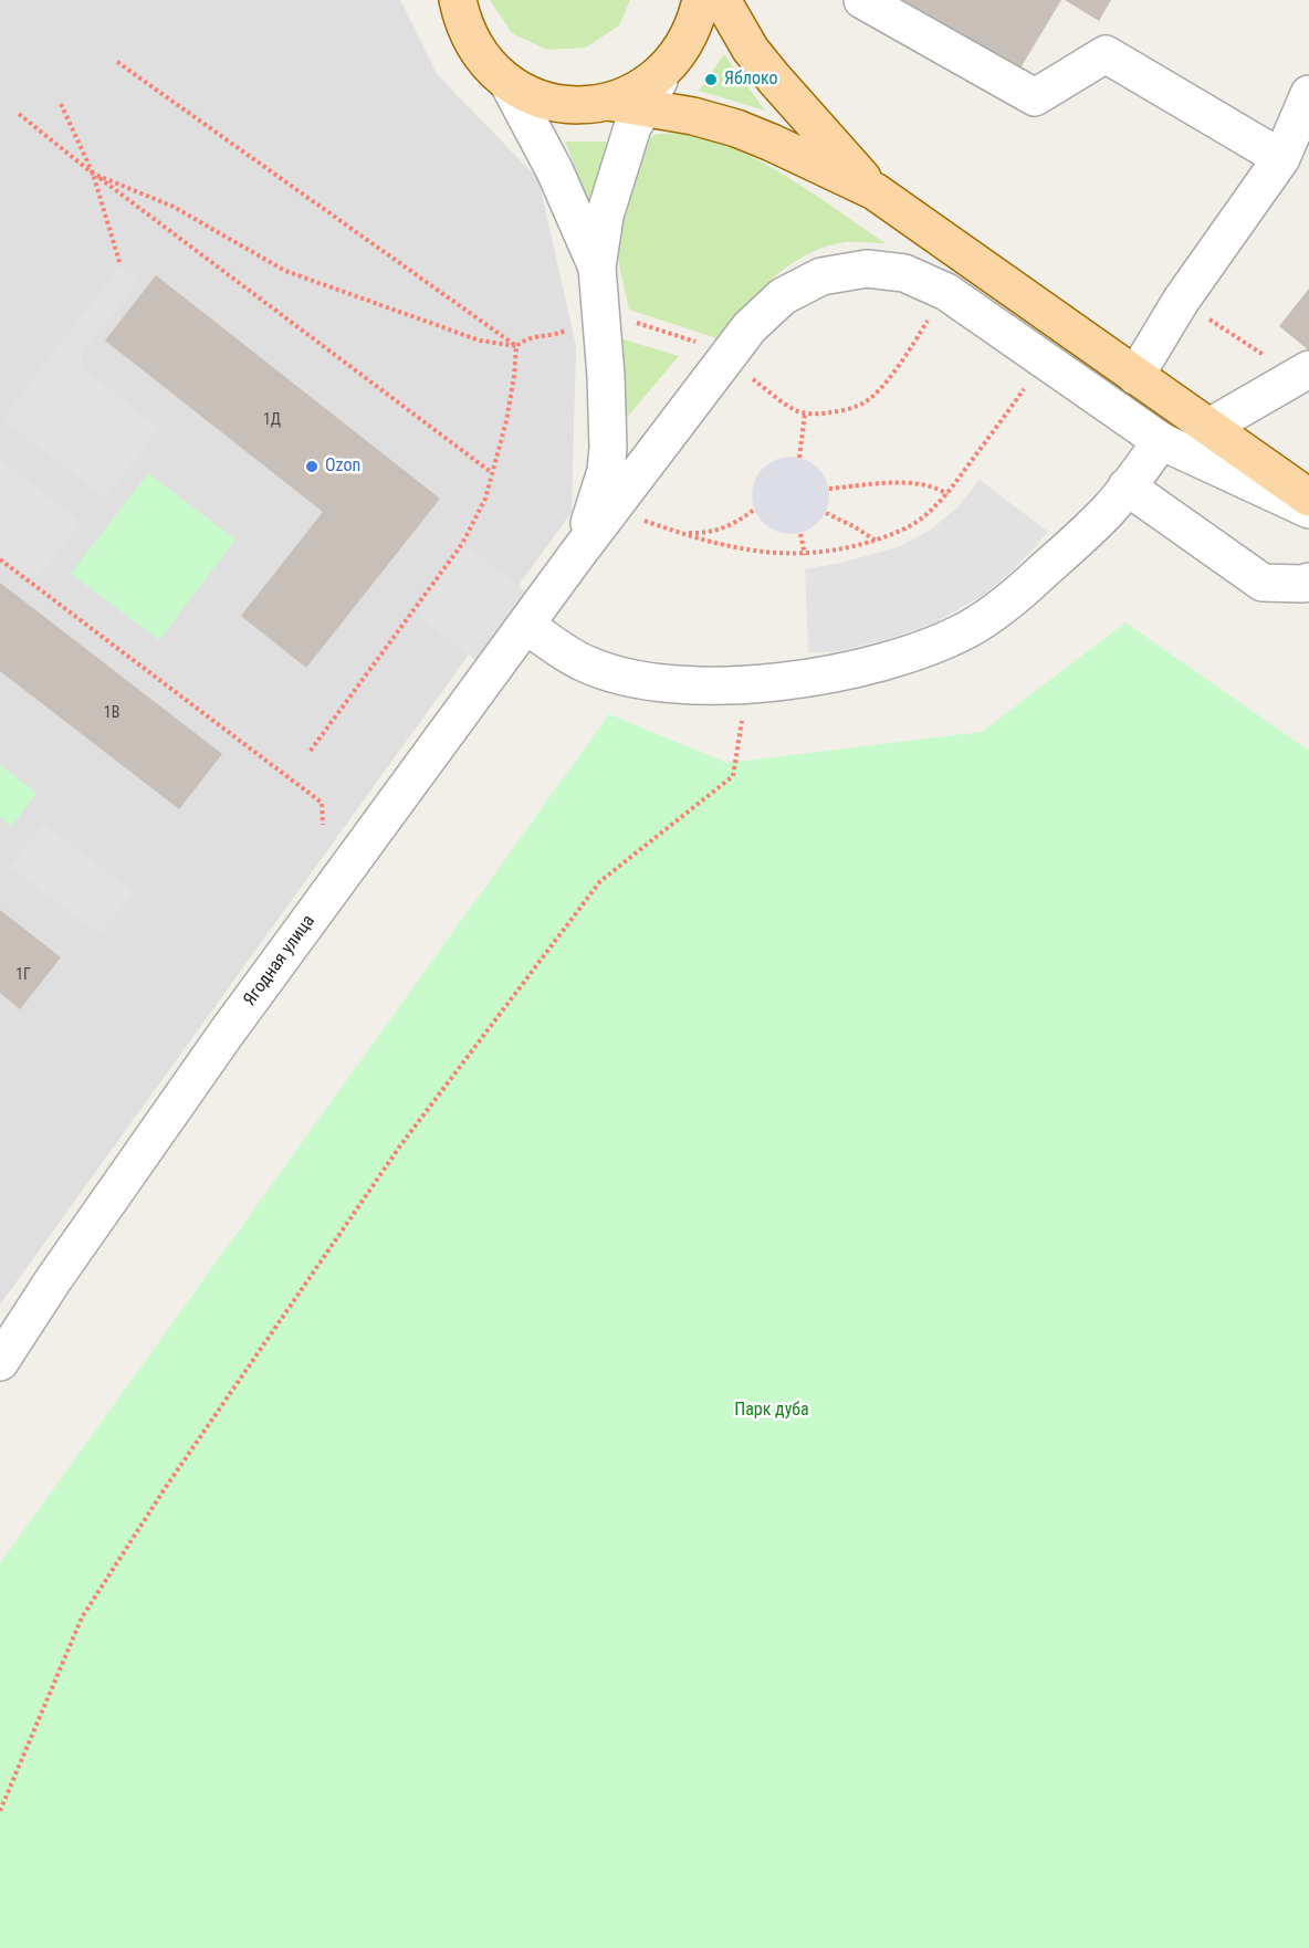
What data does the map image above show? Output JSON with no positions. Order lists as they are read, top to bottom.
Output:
{
  "streets": {
    "street": ["Ягодная улица"]
  },
  "parks": ["Парк дуба"],
  "places": ["Яблоко", "Ozon"],
  "house_numbers": ["1Д", "1В", "1Г"]
}
